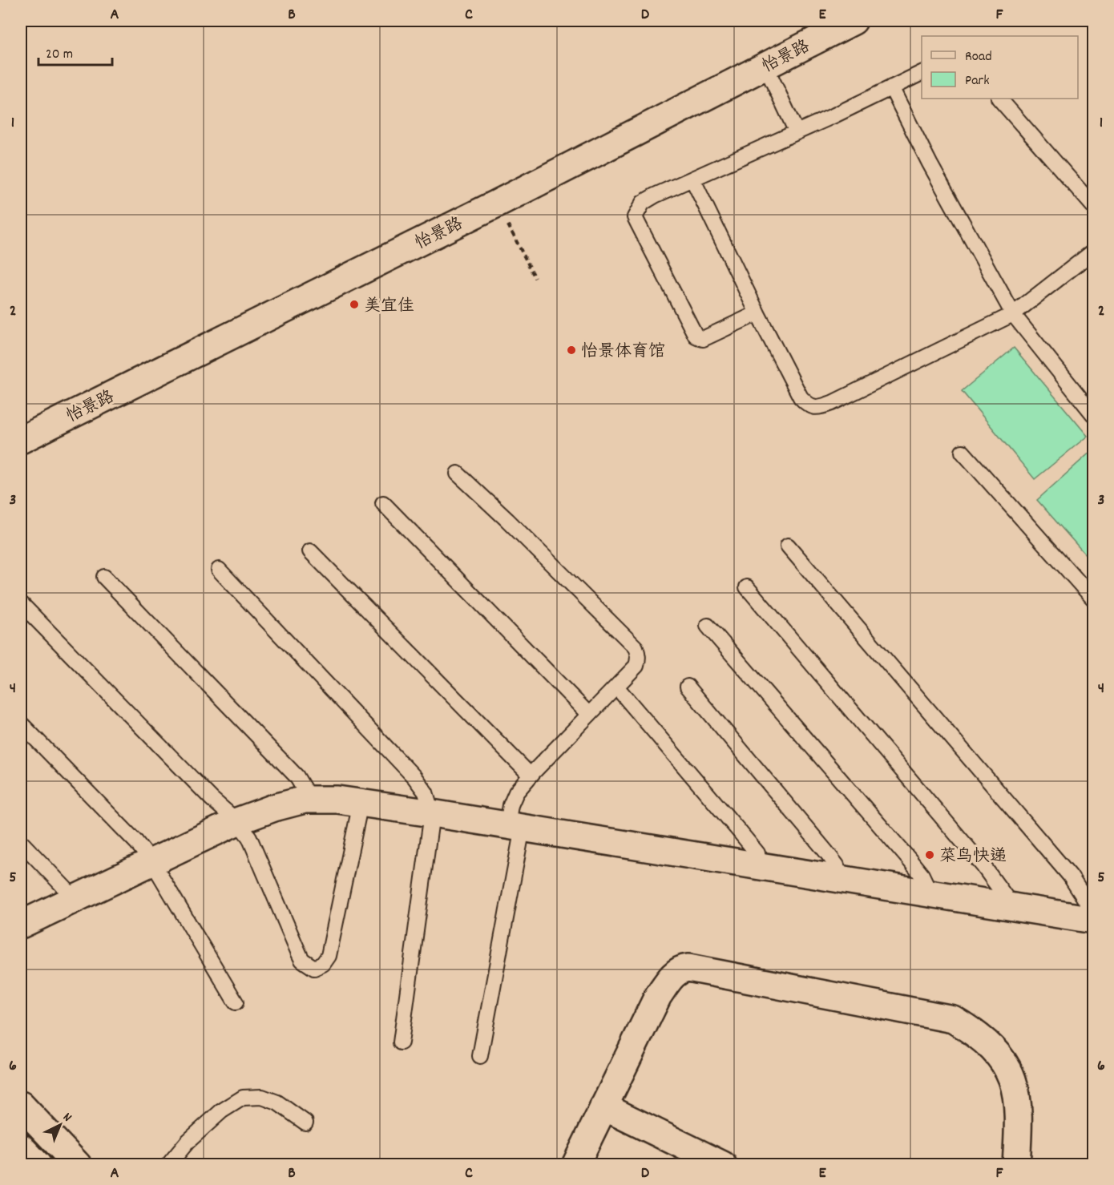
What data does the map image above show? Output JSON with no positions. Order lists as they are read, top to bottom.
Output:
{
  "streets": {
    "street": ["怡景路"]
  },
  "places": ["美宜佳", "怡景体育馆", "菜鸟快递"],
  "legend": ["Road", "Park"],
  "scale_bar": "20 m",
  "north": "top right",
  "grid": {
    "columns": [
      "A",
      "B",
      "C",
      "D",
      "E",
      "F"
    ],
    "rows": [
      "1",
      "2",
      "3",
      "4",
      "5",
      "6"
    ]
  }
}
